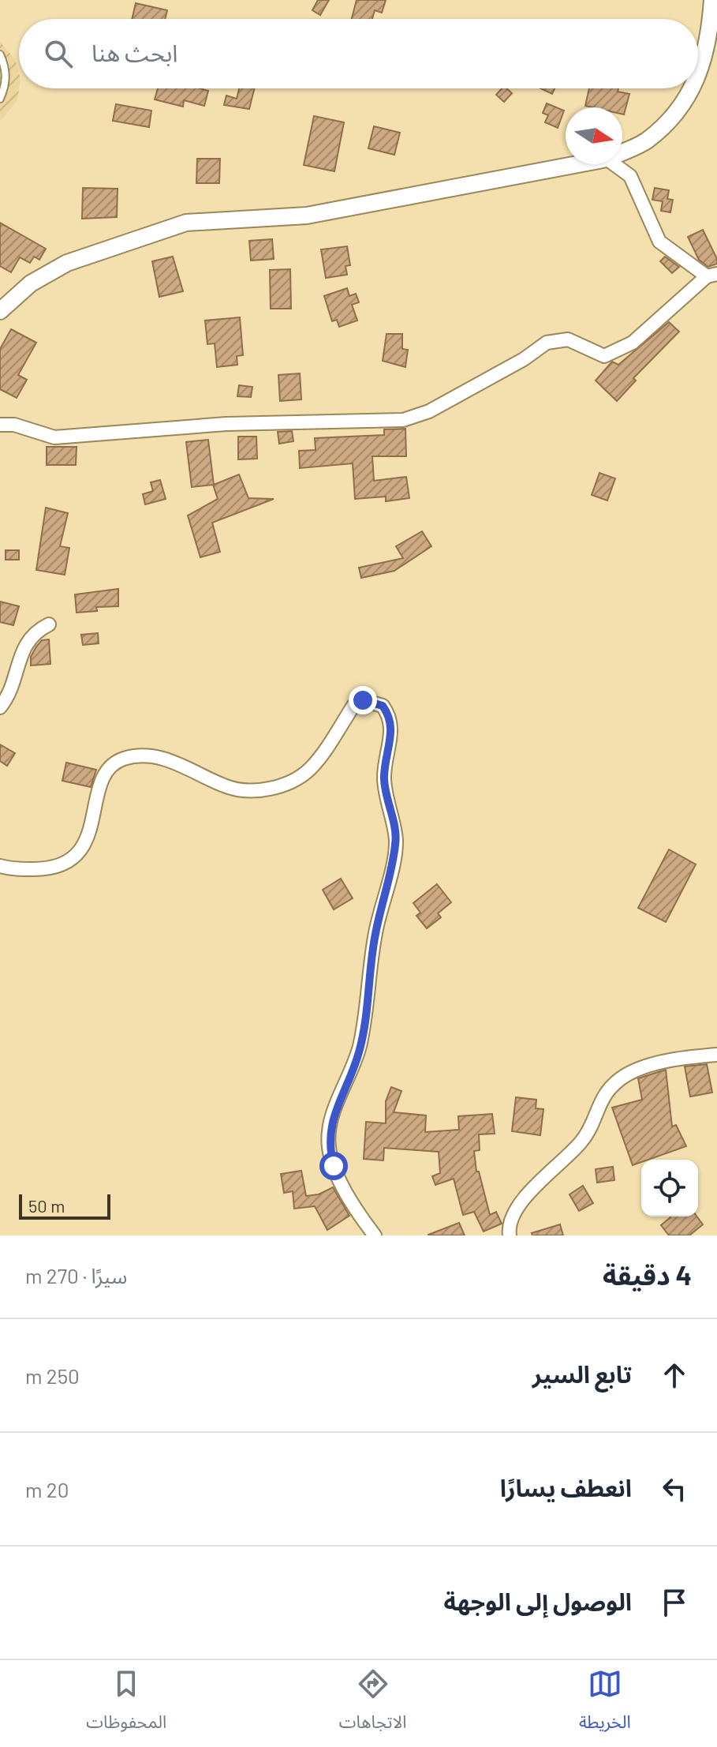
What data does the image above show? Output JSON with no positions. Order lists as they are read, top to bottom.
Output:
{
  "scale_bar": "50 m",
  "north": "right",
  "page": {
    "search": "ابحث هنا",
    "scale": "50 m",
    "heading": ["4 دقيقة", "سيرًا · 270 m"],
    "list": [
      ["تابع السير", "250 m"],
      ["انعطف يسارًا", "20 m"],
      "الوصول إلى الوجهة"
    ],
    "nav": ["الخريطة", "الاتجاهات", "المحفوظات"]
  }
}
